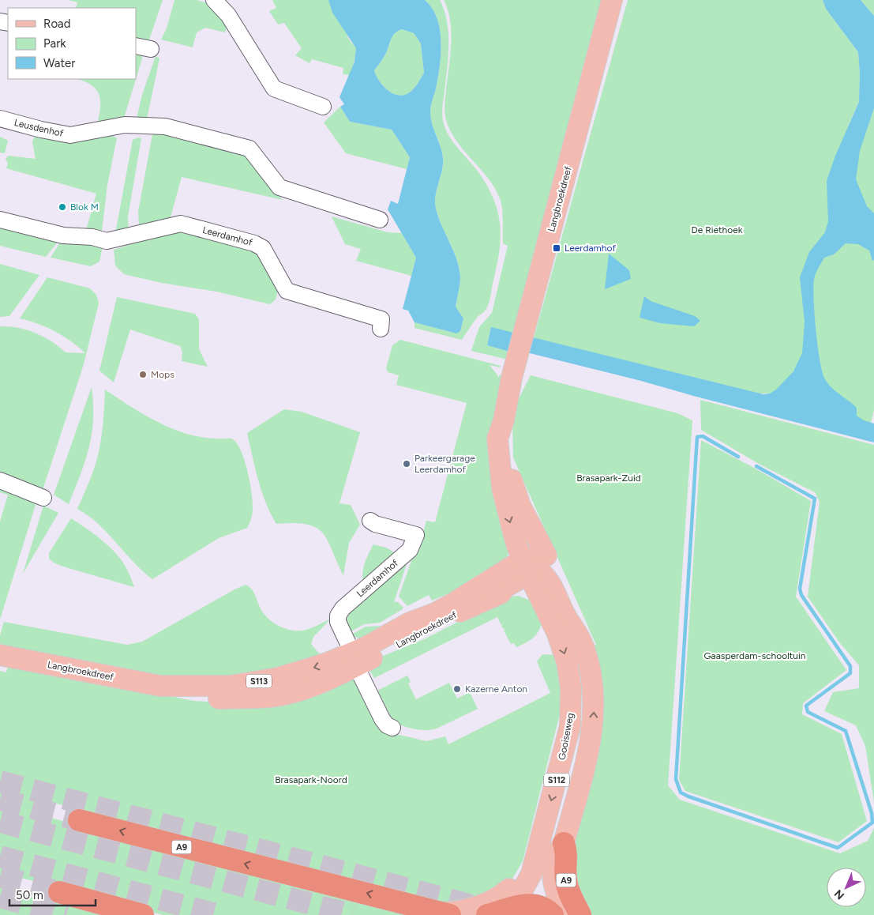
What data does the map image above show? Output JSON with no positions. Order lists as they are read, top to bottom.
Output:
{
  "streets": {
    "highway": ["S112", "A9"],
    "main road": ["Langbroekdreef", "S113", "Gooiseweg"],
    "street": ["Leusdenhof", "Leerdamhof"]
  },
  "crossings": [
    ["Langbroekdreef", "Leerdamhof"],
    ["Langbroekdreef", "S113"],
    ["Langbroekdreef", "S112"],
    ["S113", "Gooiseweg"],
    ["S113", "S112"],
    ["Gooiseweg", "S112"],
    ["S112", "A9"]
  ],
  "parks": [
    "De Riethoek",
    "Brasapark-Zuid",
    "Gaasperdam-schooltuin",
    "Brasapark-Noord"
  ],
  "places": {
    "other": [
      "Blok M",
      "Mops",
      "Parkeergarage Leerdamhof",
      "Kazerne Anton"
    ],
    "transit": ["Leerdamhof"]
  },
  "legend": ["Road", "Park", "Water"],
  "scale_bar": "50 m",
  "north": "bottom left"
}
